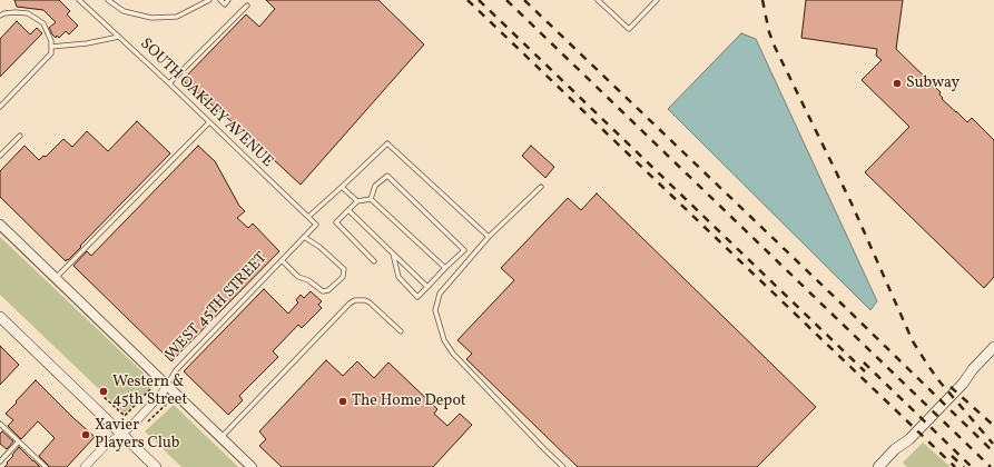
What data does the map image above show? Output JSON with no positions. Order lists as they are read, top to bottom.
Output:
{
  "streets": {
    "street": ["WEST 45TH STREET"],
    "lane": ["SOUTH OAKLEY AVENUE"]
  },
  "crossings": [
    ["SOUTH OAKLEY AVENUE", "WEST 45TH STREET"]
  ],
  "places": [
    "Subway",
    "Western & 45th Street",
    "The Home Depot",
    "Xavier Players Club"
  ]
}
